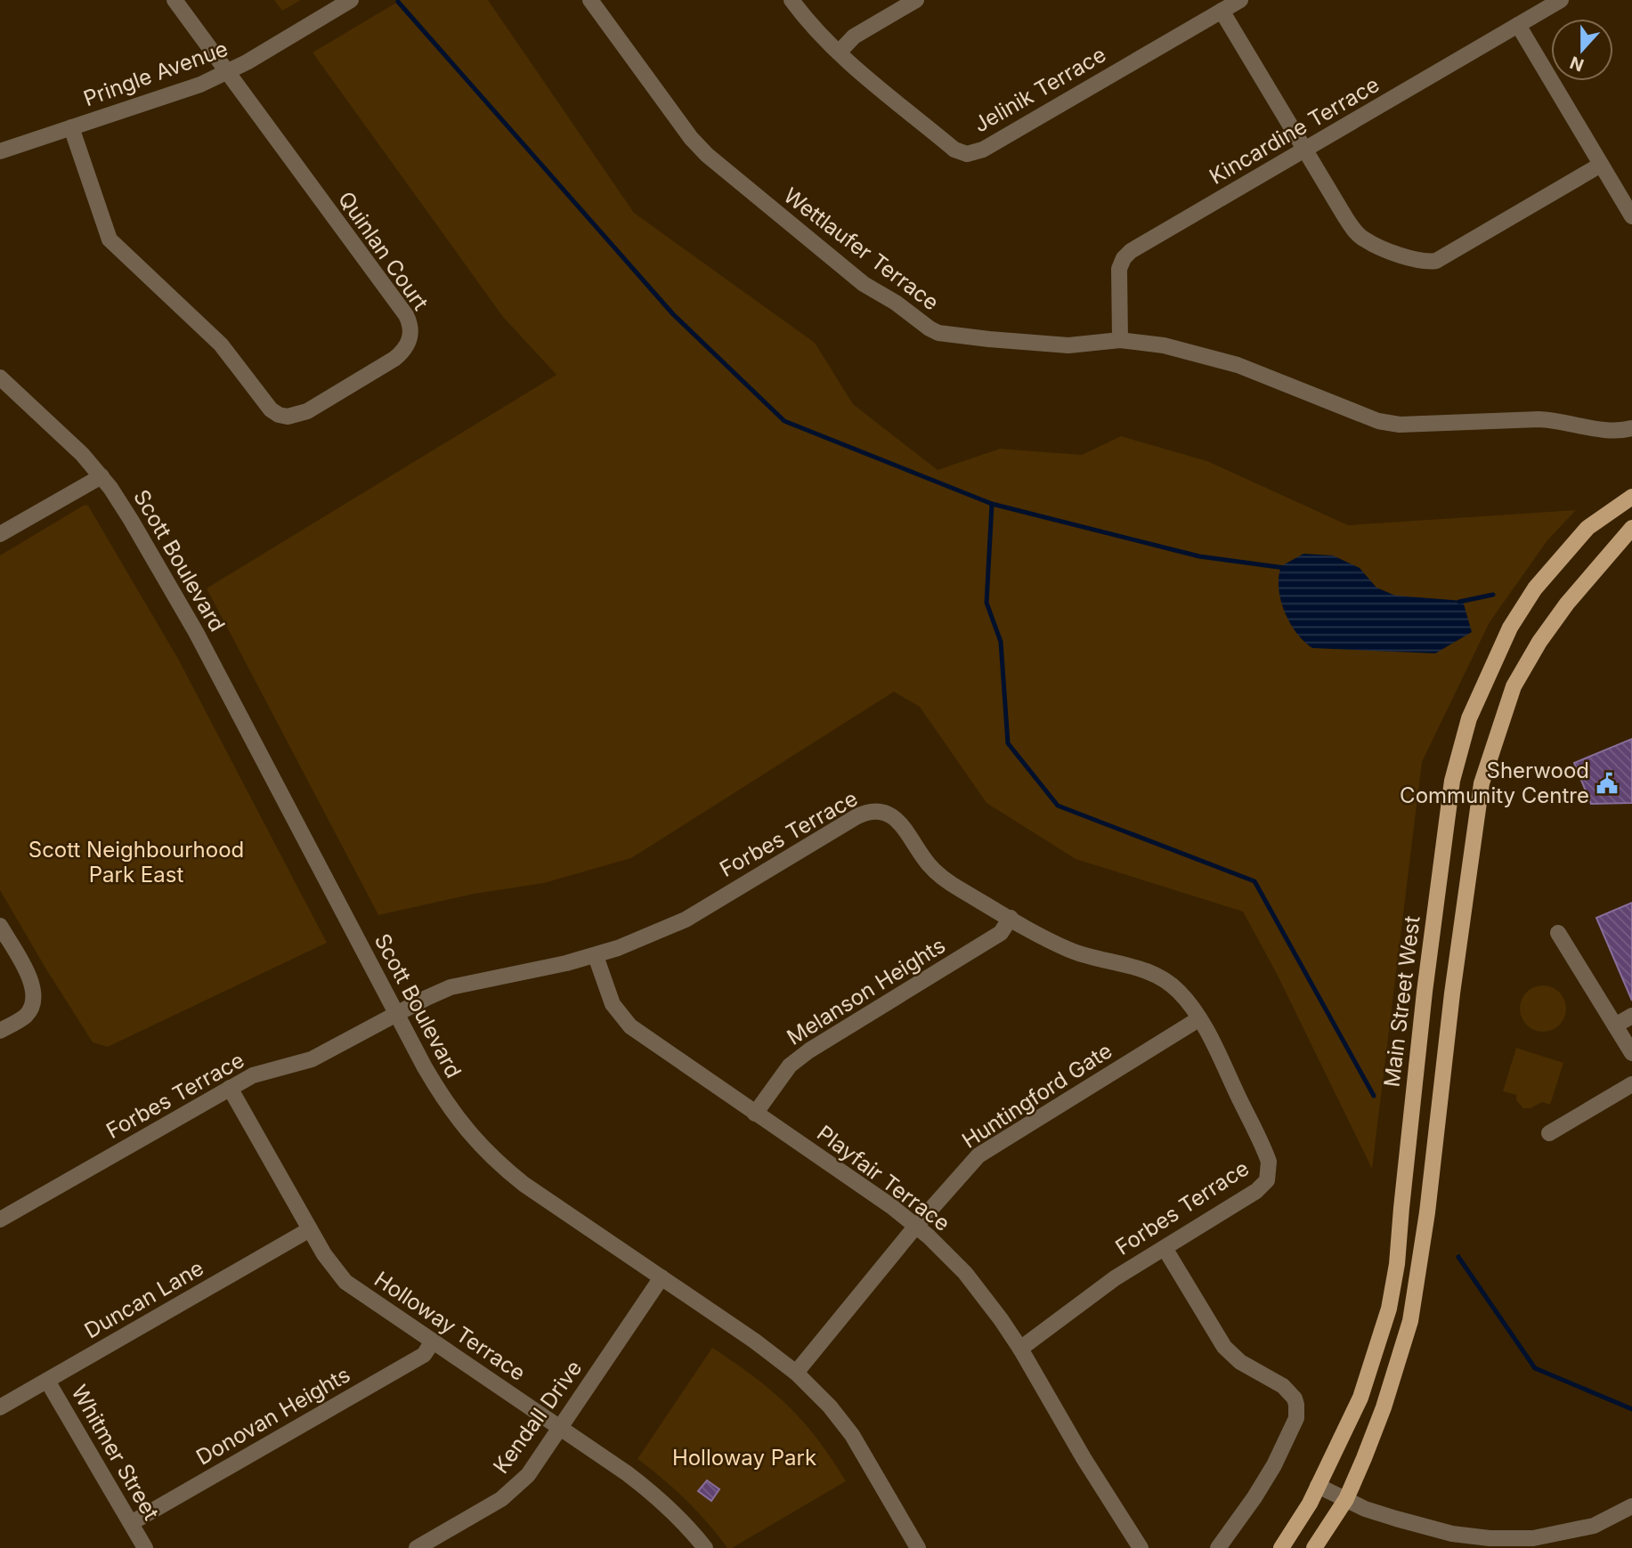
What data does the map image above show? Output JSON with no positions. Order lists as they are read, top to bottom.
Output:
{
  "streets": {
    "main road": ["Main Street West"],
    "street": [
      "Pringle Avenue",
      "Jelinik Terrace",
      "Kincardine Terrace",
      "Wettlaufer Terrace",
      "Quinlan Court",
      "Scott Boulevard",
      "Forbes Terrace",
      "Melanson Heights",
      "Huntingford Gate",
      "Playfair Terrace",
      "Duncan Lane",
      "Holloway Terrace",
      "Donovan Heights",
      "Kendall Drive",
      "Whitmer Street"
    ]
  },
  "crossings": [
    ["Pringle Avenue", "Quinlan Court"],
    ["Kincardine Terrace", "Wettlaufer Terrace"],
    ["Scott Boulevard", "Forbes Terrace"],
    ["Scott Boulevard", "Huntingford Gate"],
    ["Scott Boulevard", "Kendall Drive"],
    ["Forbes Terrace", "Melanson Heights"],
    ["Forbes Terrace", "Huntingford Gate"],
    ["Forbes Terrace", "Playfair Terrace"],
    ["Forbes Terrace", "Holloway Terrace"],
    ["Melanson Heights", "Playfair Terrace"],
    ["Huntingford Gate", "Playfair Terrace"],
    ["Duncan Lane", "Holloway Terrace"],
    ["Duncan Lane", "Whitmer Street"],
    ["Holloway Terrace", "Donovan Heights"],
    ["Holloway Terrace", "Kendall Drive"],
    ["Donovan Heights", "Whitmer Street"]
  ],
  "parks": ["Scott Neighbourhood Park East", "Holloway Park"],
  "places": {
    "public building": ["Sherwood Community Centre"]
  },
  "north": "bottom"
}
